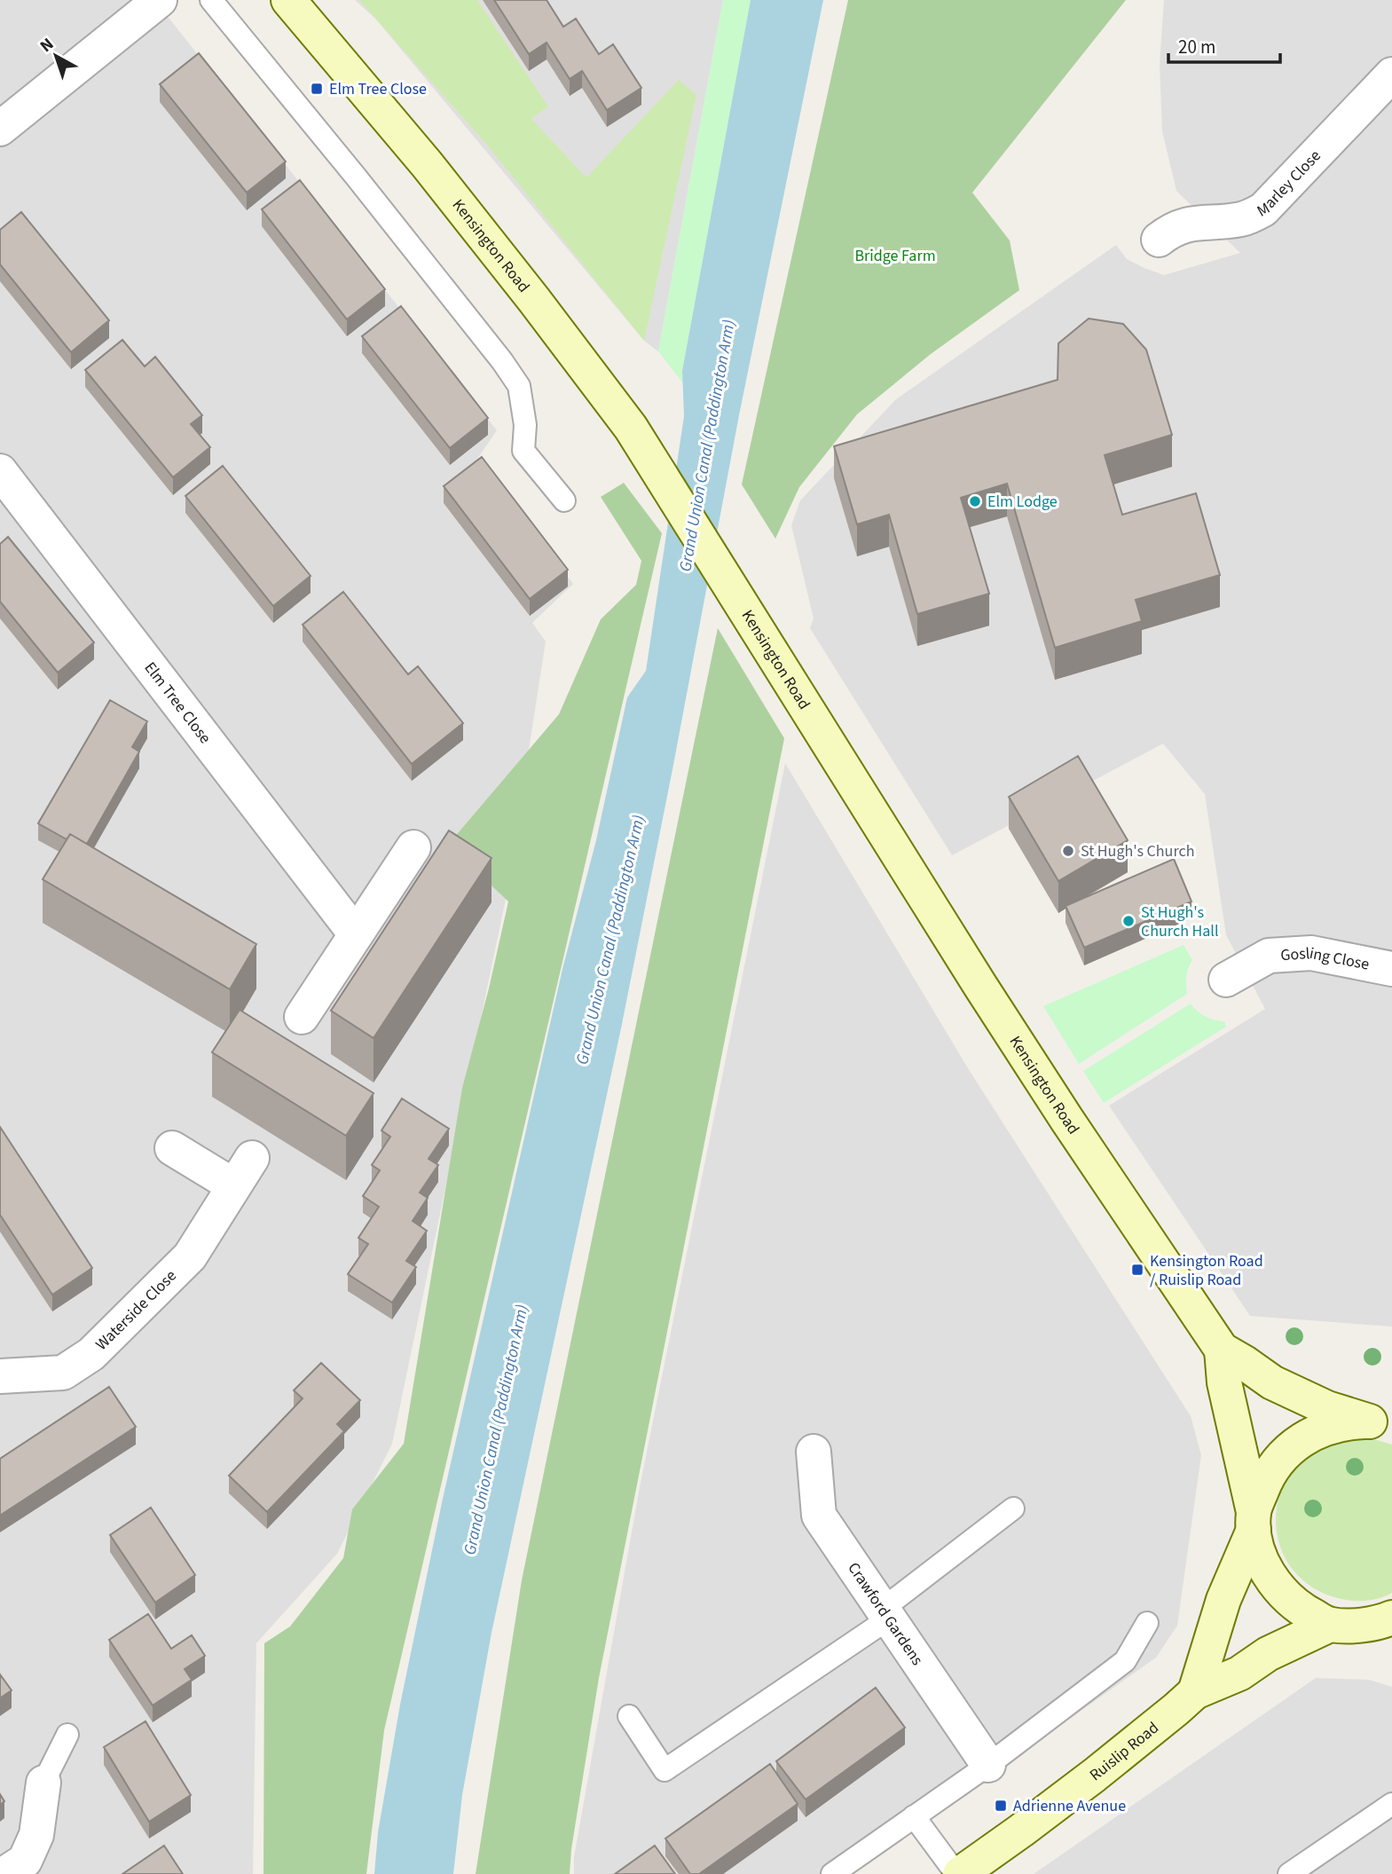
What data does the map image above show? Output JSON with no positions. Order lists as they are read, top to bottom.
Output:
{
  "streets": {
    "street": [
      "Marley Close",
      "Kensington Road",
      "Elm Tree Close",
      "Gosling Close",
      "Waterside Close",
      "Crawford Gardens",
      "Ruislip Road"
    ]
  },
  "crossings": [
    ["Kensington Road", "Ruislip Road"]
  ],
  "water": ["Grand Union Canal (Paddington Arm)"],
  "parks": ["Bridge Farm"],
  "places": {
    "transit": ["Elm Tree Close", "Kensington Road / Ruislip Road", "Adrienne Avenue"],
    "other": ["Elm Lodge", "St Hugh's Church", "St Hugh's Church Hall"]
  },
  "scale_bar": "20 m",
  "north": "top left"
}
